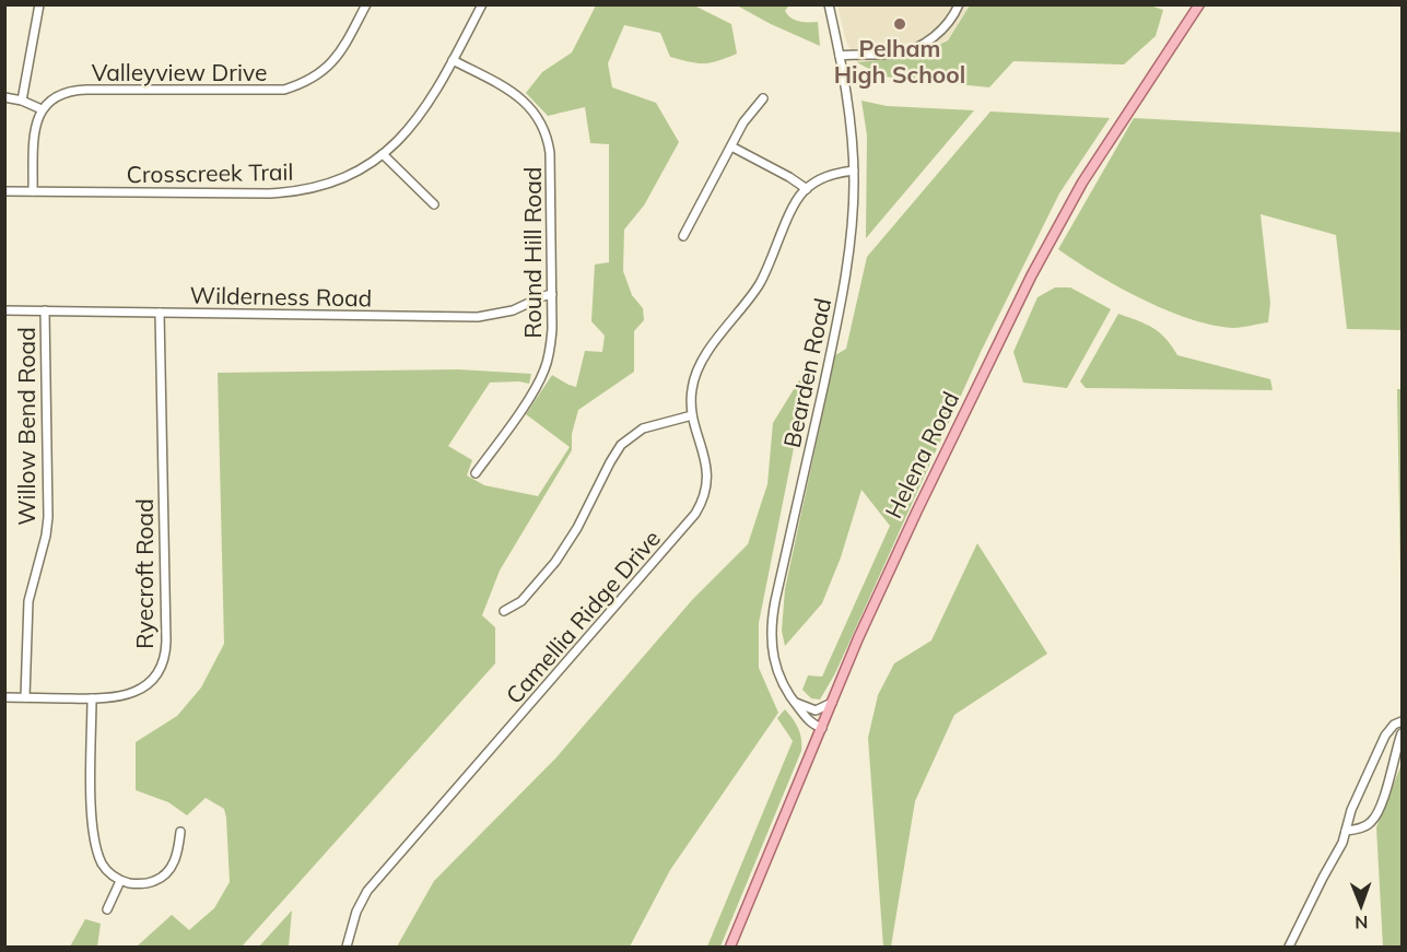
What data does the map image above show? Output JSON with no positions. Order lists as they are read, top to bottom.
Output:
{
  "streets": {
    "main road": ["Helena Road"],
    "street": [
      "Valleyview Drive",
      "Crosscreek Trail",
      "Round Hill Road",
      "Wilderness Road",
      "Bearden Road",
      "Willow Bend Road",
      "Ryecroft Road",
      "Camellia Ridge Drive"
    ]
  },
  "crossings": [
    ["Crosscreek Trail", "Round Hill Road"],
    ["Round Hill Road", "Wilderness Road"],
    ["Wilderness Road", "Willow Bend Road"],
    ["Wilderness Road", "Ryecroft Road"],
    ["Bearden Road", "Helena Road"],
    ["Willow Bend Road", "Ryecroft Road"]
  ],
  "places": ["Pelham High School"],
  "north": "bottom"
}
